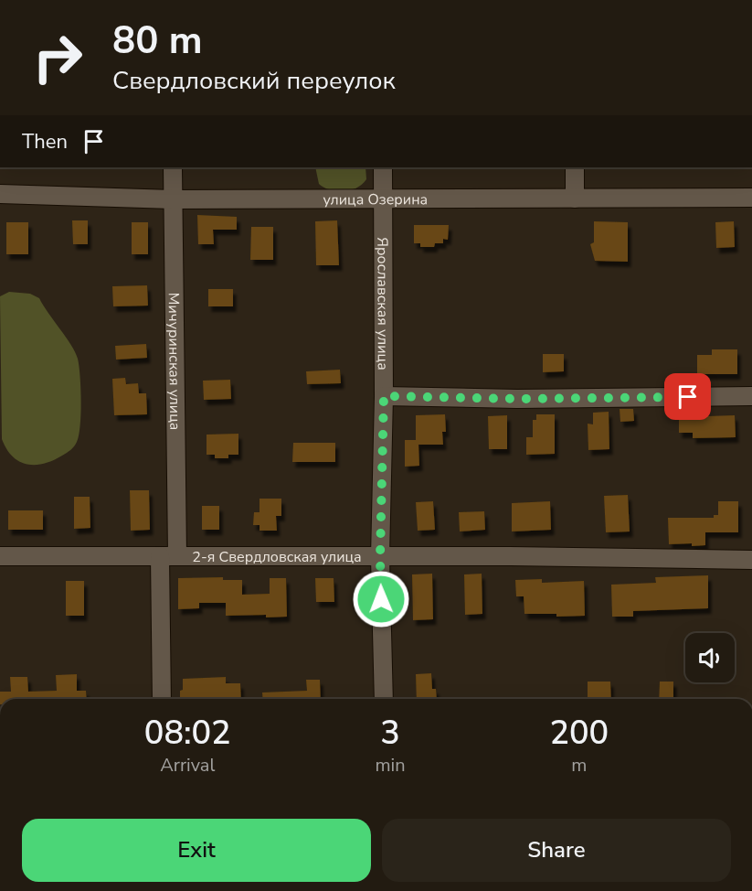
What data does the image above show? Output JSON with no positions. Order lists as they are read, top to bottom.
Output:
{
  "streets": {
    "street": [
      "улица Озерина",
      "Ярославская улица",
      "Мичуринская улица",
      "2-я Свердловская улица"
    ]
  },
  "crossings": [
    ["улица Озерина", "Ярославская улица"],
    ["улица Озерина", "Мичуринская улица"],
    ["Ярославская улица", "2-я Свердловская улица"],
    ["Мичуринская улица", "2-я Свердловская улица"]
  ],
  "page": {
    "turn": ["80 m", "Свердловский переулок"],
    "then": "Then",
    "eta": [
      "08:02",
      "Arrival",
      "3",
      "min",
      "200",
      "m"
    ],
    "buttons": ["Exit", "Share"]
  }
}
